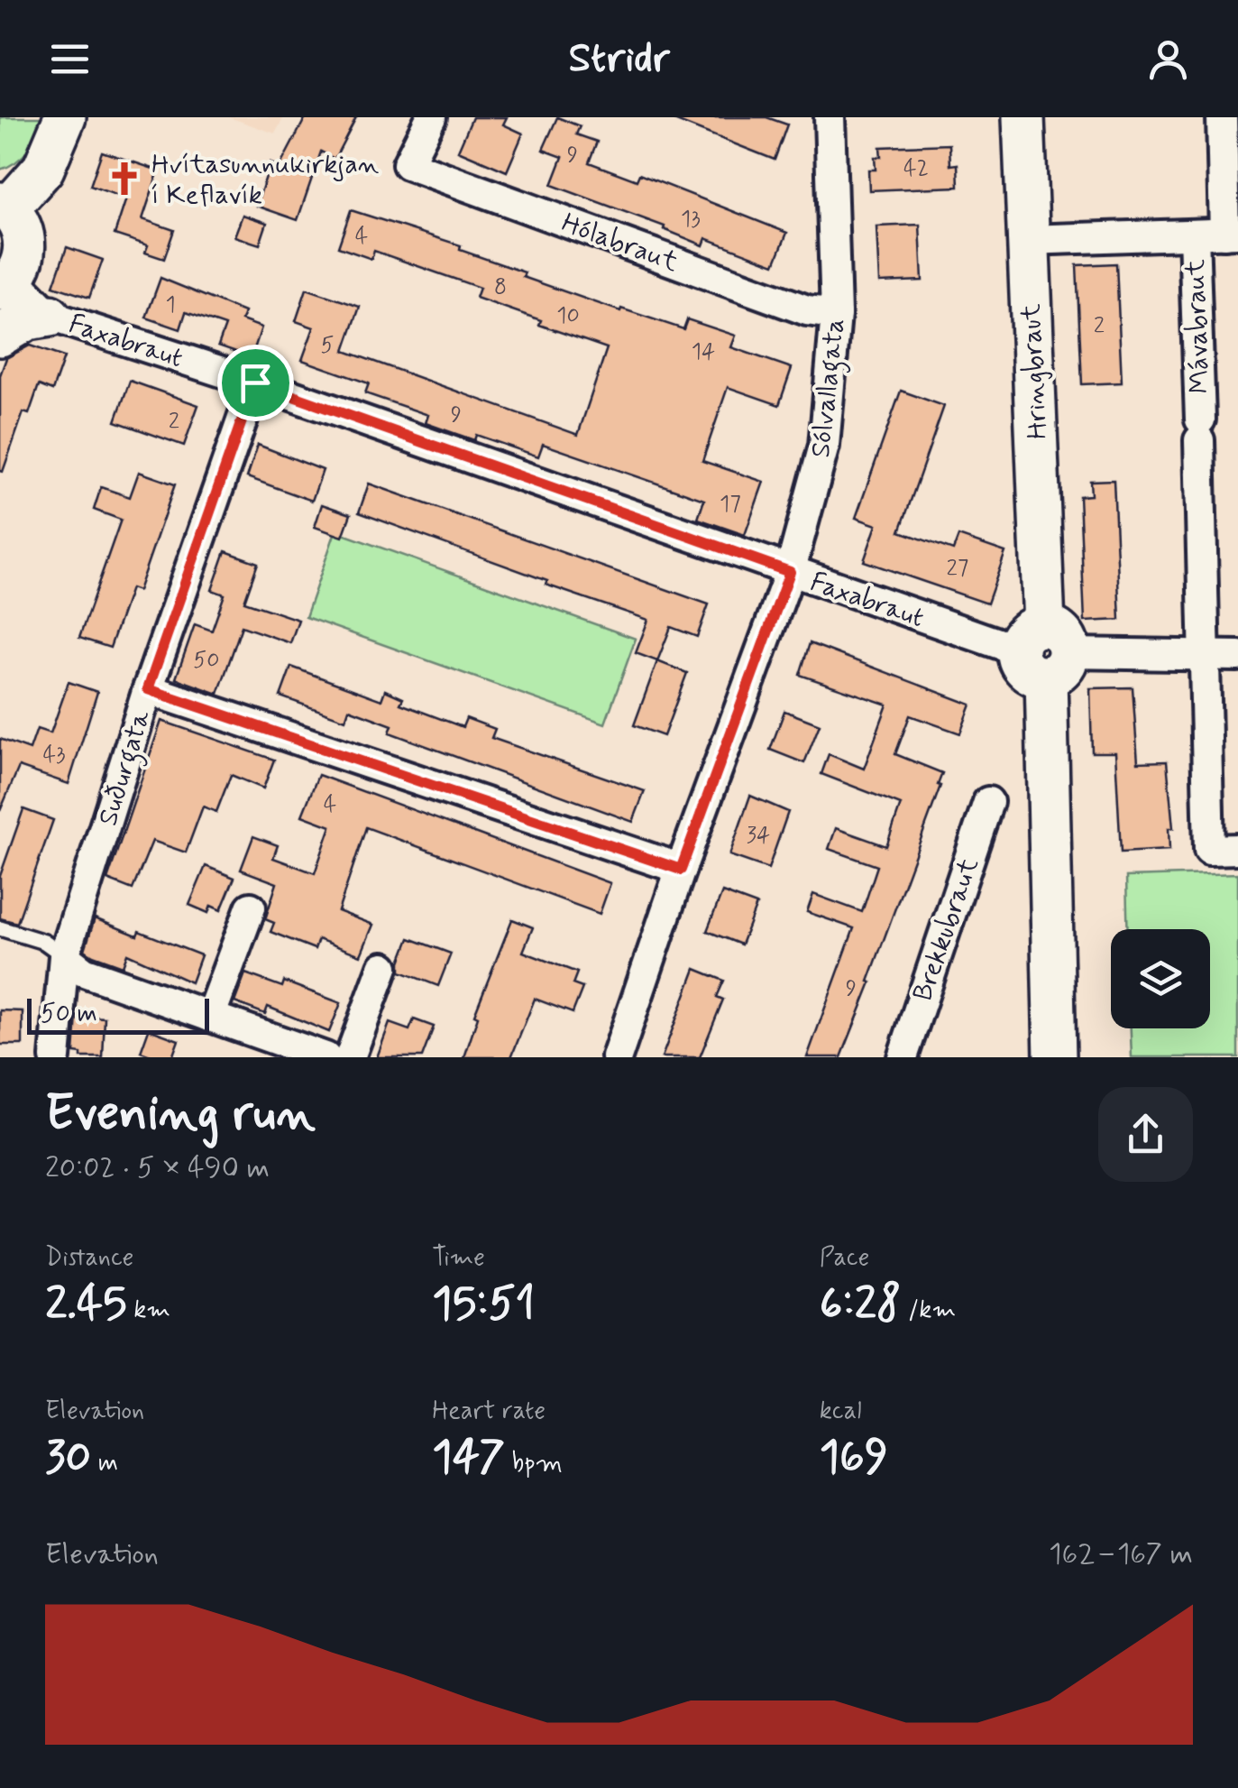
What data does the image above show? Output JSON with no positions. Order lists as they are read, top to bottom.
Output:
{
  "streets": {
    "main road": ["Hringbraut"],
    "street": [
      "Hólabraut",
      "Mávabraut",
      "Faxabraut",
      "Sólvallagata",
      "Suðurgata",
      "Brekkubraut"
    ]
  },
  "crossings": [
    ["Hólabraut", "Sólvallagata"],
    ["Mávabraut", "Faxabraut"],
    ["Mávabraut", "Hringbraut"],
    ["Faxabraut", "Hringbraut"],
    ["Faxabraut", "Sólvallagata"],
    ["Faxabraut", "Suðurgata"]
  ],
  "places": {
    "church": ["Hvítasunnukirkjan í Keflavík"]
  },
  "house_numbers": [
    "9",
    "42",
    "13",
    "4",
    "8",
    "1",
    "10",
    "2",
    "5",
    "14",
    "9",
    "2",
    "17",
    "27",
    "50",
    "43",
    "4",
    "34",
    "9"
  ],
  "scale_bar": "50 m",
  "page": {
    "header": "Stridr",
    "scale": "50 m",
    "heading": ["Evening run", "20:02 · 5 × 490 m"],
    "stats": [
      ["Distance", "2.45 km"],
      ["Time", "15:51"],
      ["Pace", "6:28 /km"],
      ["Elevation", "30 m"],
      ["Heart rate", "147 bpm"],
      ["kcal", "169"]
    ],
    "chart": ["Elevation", "162–167 m"]
  }
}
